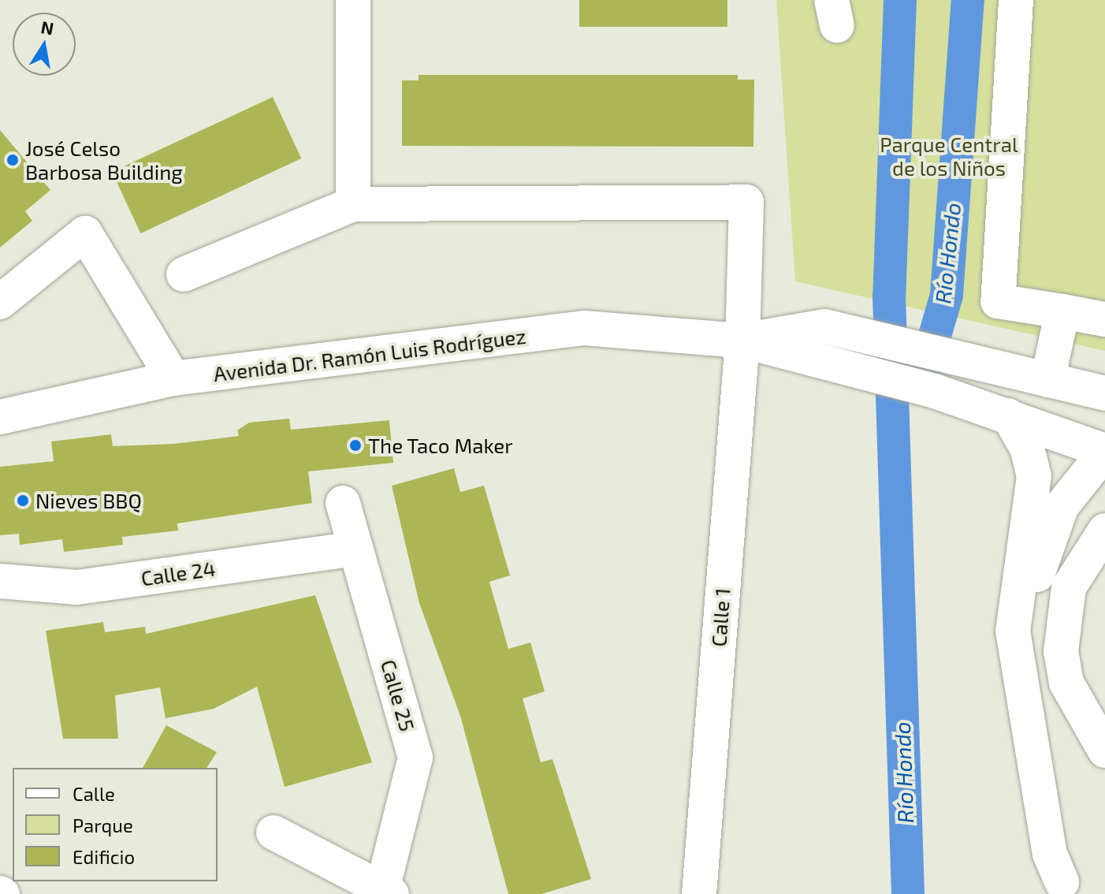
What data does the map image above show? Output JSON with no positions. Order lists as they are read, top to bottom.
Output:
{
  "streets": {
    "main road": [
      "Avenida Dr. Ramón Luis Rodríguez",
      "Calle 24",
      "Calle 1",
      "Calle 25"
    ]
  },
  "crossings": [
    ["Avenida Dr. Ramón Luis Rodríguez", "Calle 1"],
    ["Calle 24", "Calle 25"]
  ],
  "water": ["Río Hondo"],
  "parks": ["Parque Central de los Niños"],
  "places": ["José Celso Barbosa Building", "The Taco Maker", "Nieves BBQ"],
  "legend": ["Calle", "Parque", "Edificio"],
  "north": "top"
}
